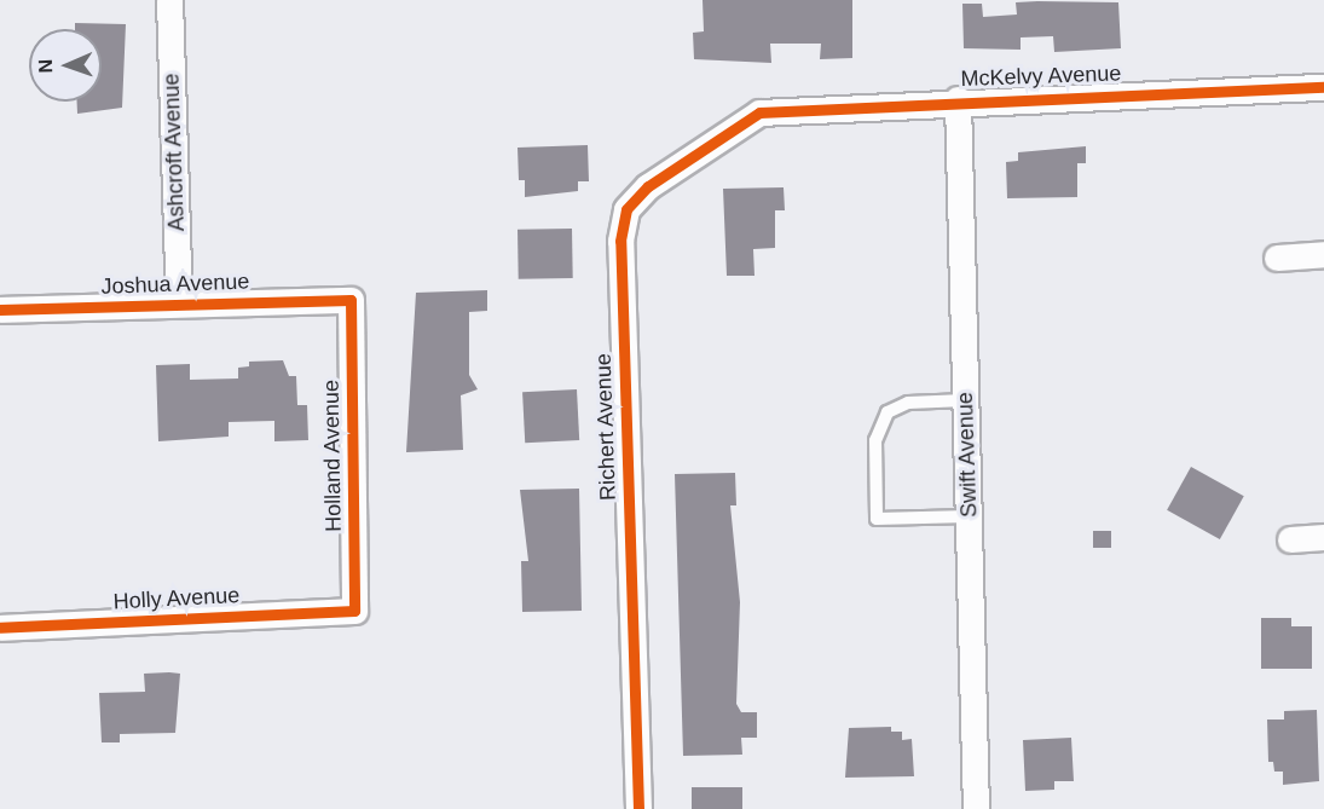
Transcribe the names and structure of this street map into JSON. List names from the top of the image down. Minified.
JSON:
{"streets":{"street":["McKelvy Avenue","Ashcroft Avenue","Joshua Avenue","Richert Avenue","Swift Avenue","Holland Avenue","Holly Avenue"]},"crossings":[["McKelvy Avenue","Richert Avenue"],["McKelvy Avenue","Swift Avenue"],["Ashcroft Avenue","Joshua Avenue"],["Joshua Avenue","Holland Avenue"],["Holland Avenue","Holly Avenue"]],"north":"left"}
